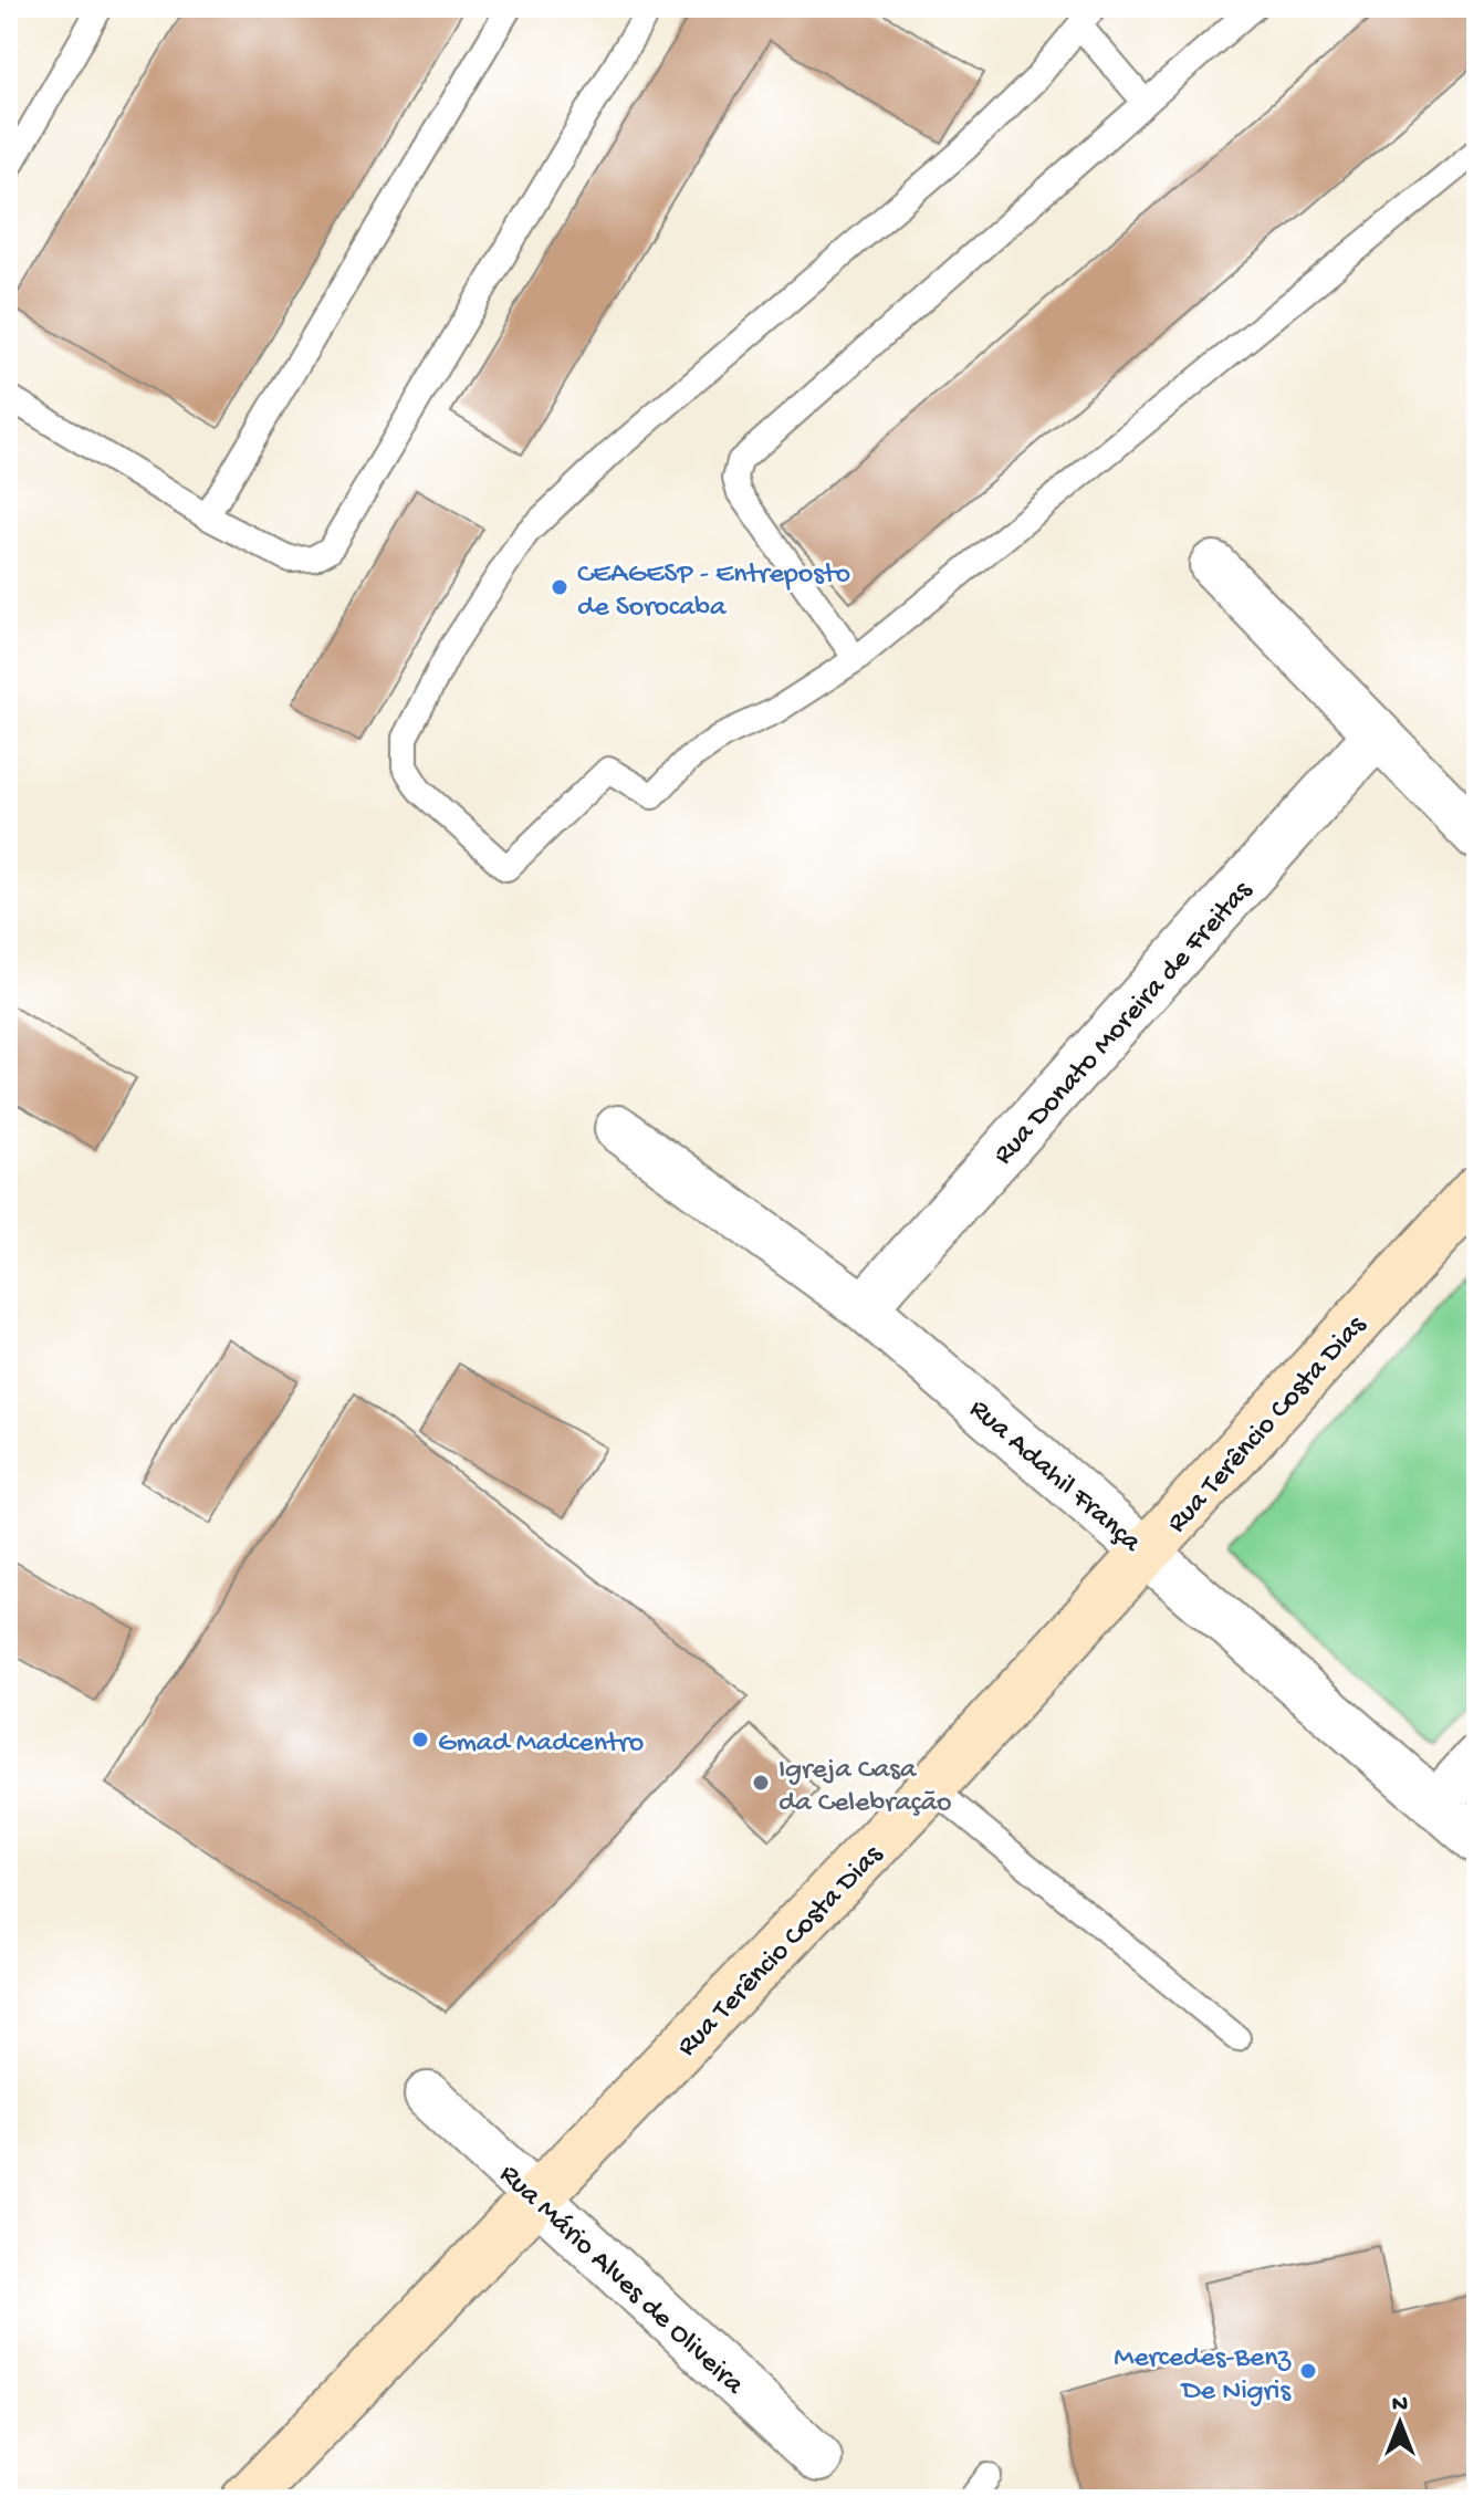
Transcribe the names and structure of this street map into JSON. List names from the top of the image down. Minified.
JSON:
{"streets":{"street":["Rua Donato Moreira de Freitas","Rua Terêncio Costa Dias","Rua Adahil França","Rua Mário Alves de Oliveira"]},"crossings":[["Rua Donato Moreira de Freitas","Rua Adahil França"],["Rua Terêncio Costa Dias","Rua Adahil França"],["Rua Terêncio Costa Dias","Rua Mário Alves de Oliveira"]],"places":["CEAGESP - Entreposto de Sorocaba","Gmad Madcentro","Igreja Casa da Celebração","Mercedes-Benz De Nigris"],"north":"top"}
